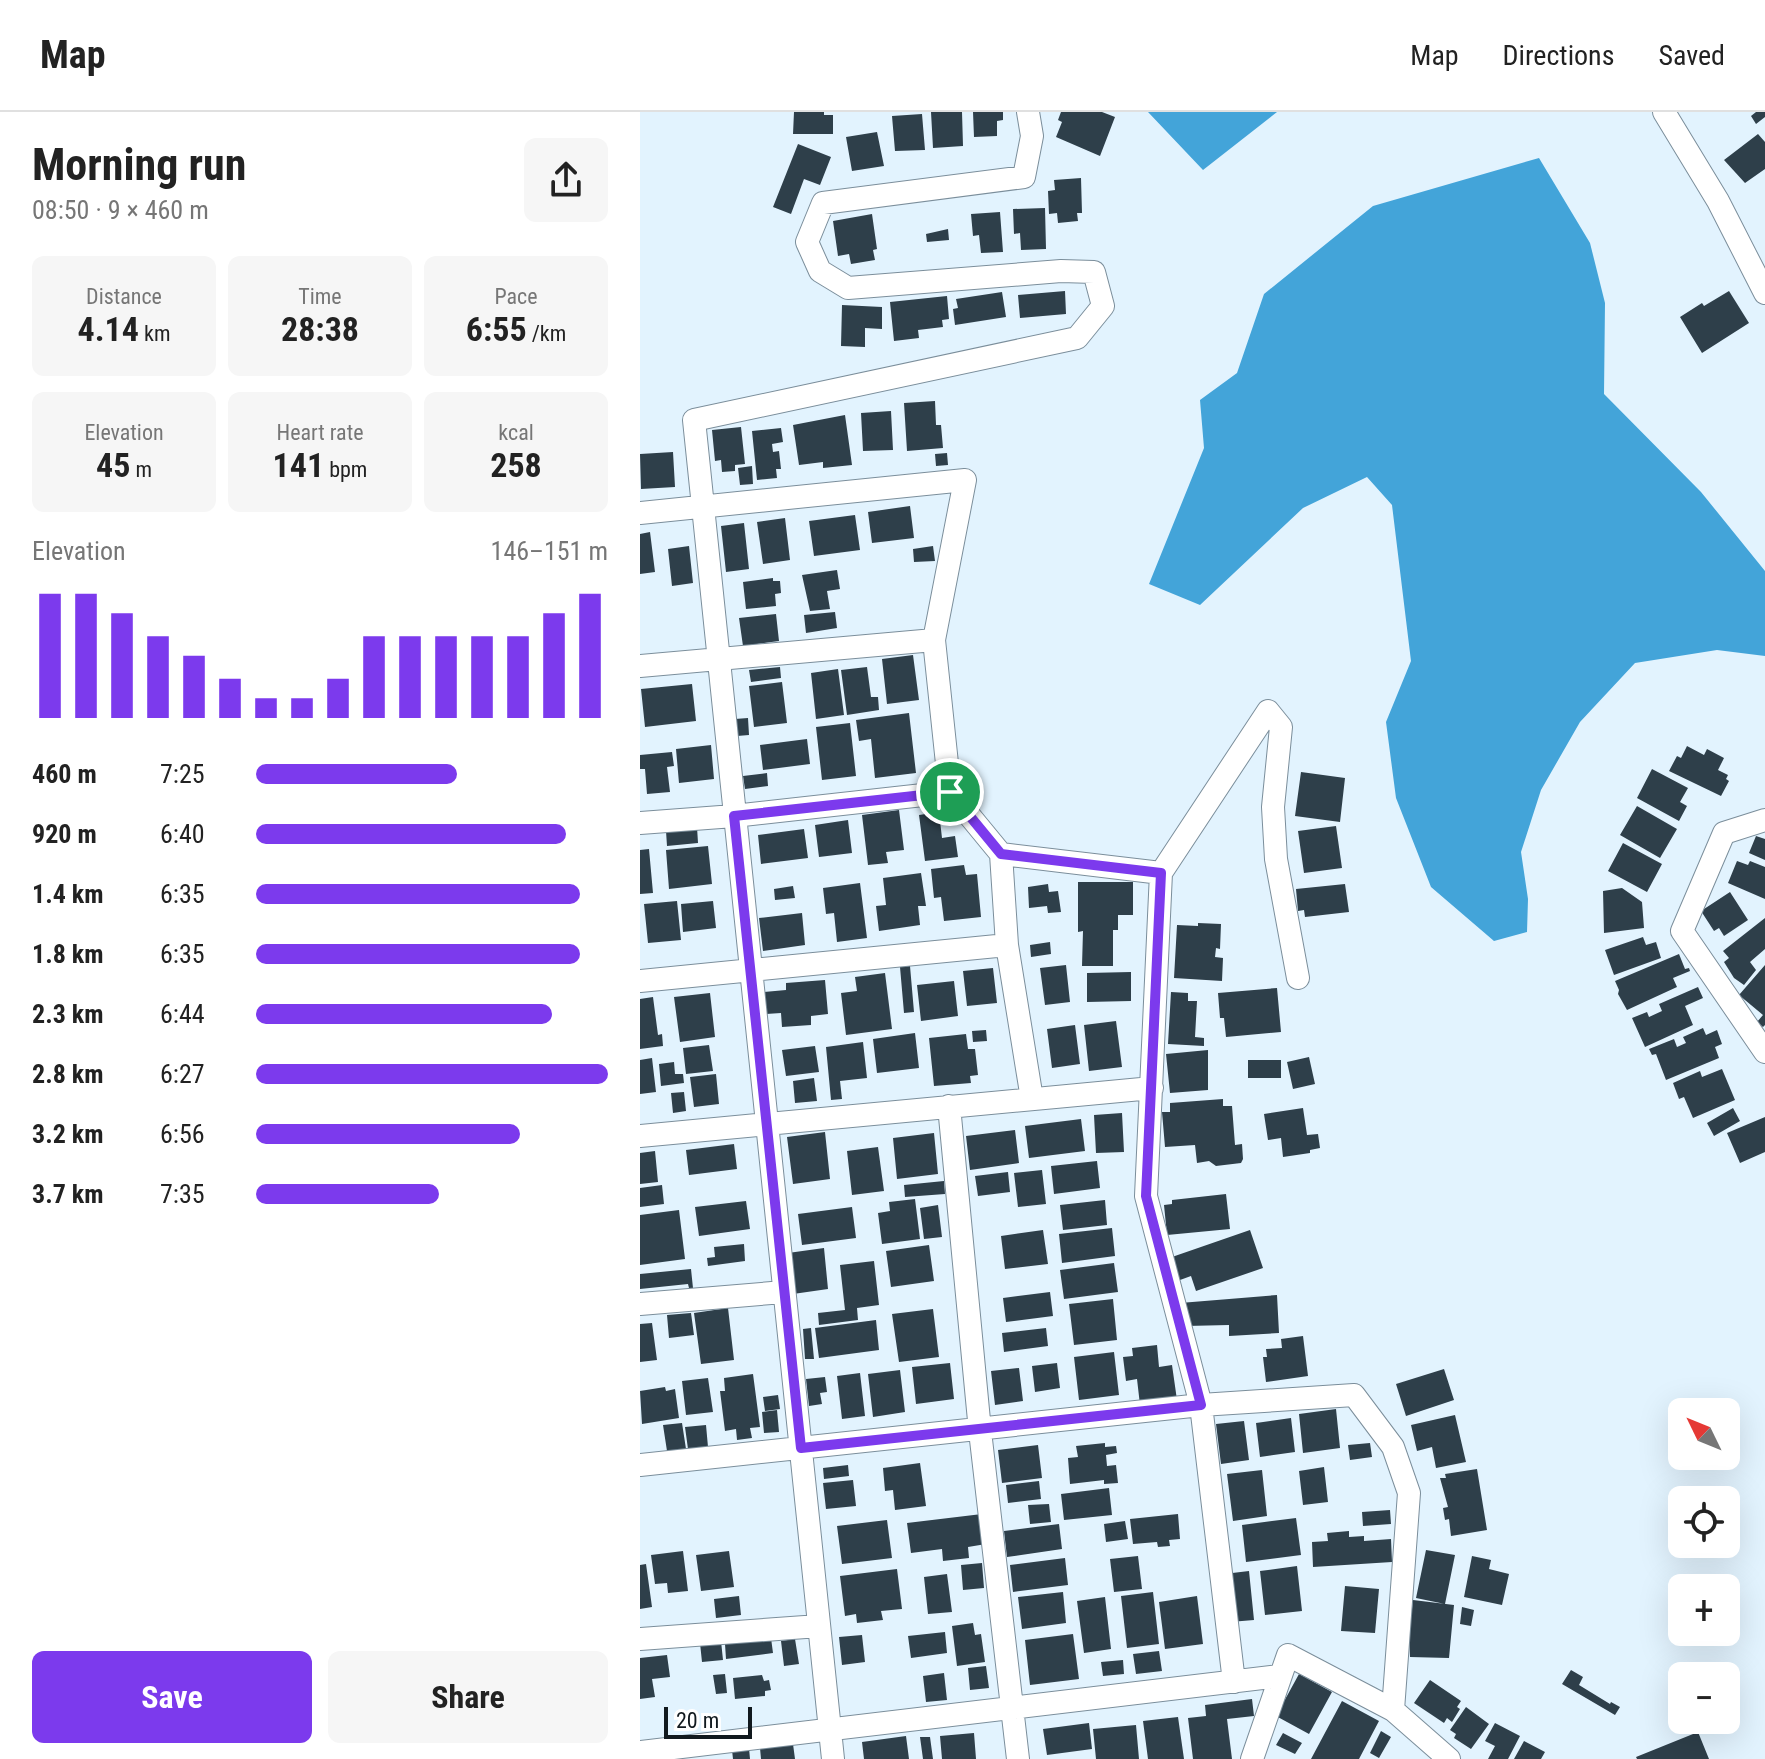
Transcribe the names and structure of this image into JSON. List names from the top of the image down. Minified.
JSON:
{"scale_bar":"20 m","north":"top left","page":{"header":"Map","nav":["Map","Directions","Saved"],"heading":["Morning run","08:50 · 9 × 460 m"],"stats":[["Distance","4.14 km"],["Time","28:38"],["Pace","6:55 /km"],["Elevation","45 m"],["Heart rate","141 bpm"],["kcal","258"]],"chart":["Elevation","146–151 m"],"list":[{"name":"460 m","note":"7:25"},{"name":"920 m","note":"6:40"},{"name":"1.4 km","note":"6:35"},{"name":"1.8 km","note":"6:35"},{"name":"2.3 km","note":"6:44"},{"name":"2.8 km","note":"6:27"},{"name":"3.2 km","note":"6:56"},{"name":"3.7 km","note":"7:35"}],"map_buttons":["+","−"],"buttons":["Save","Share"],"scale":"20 m"}}
